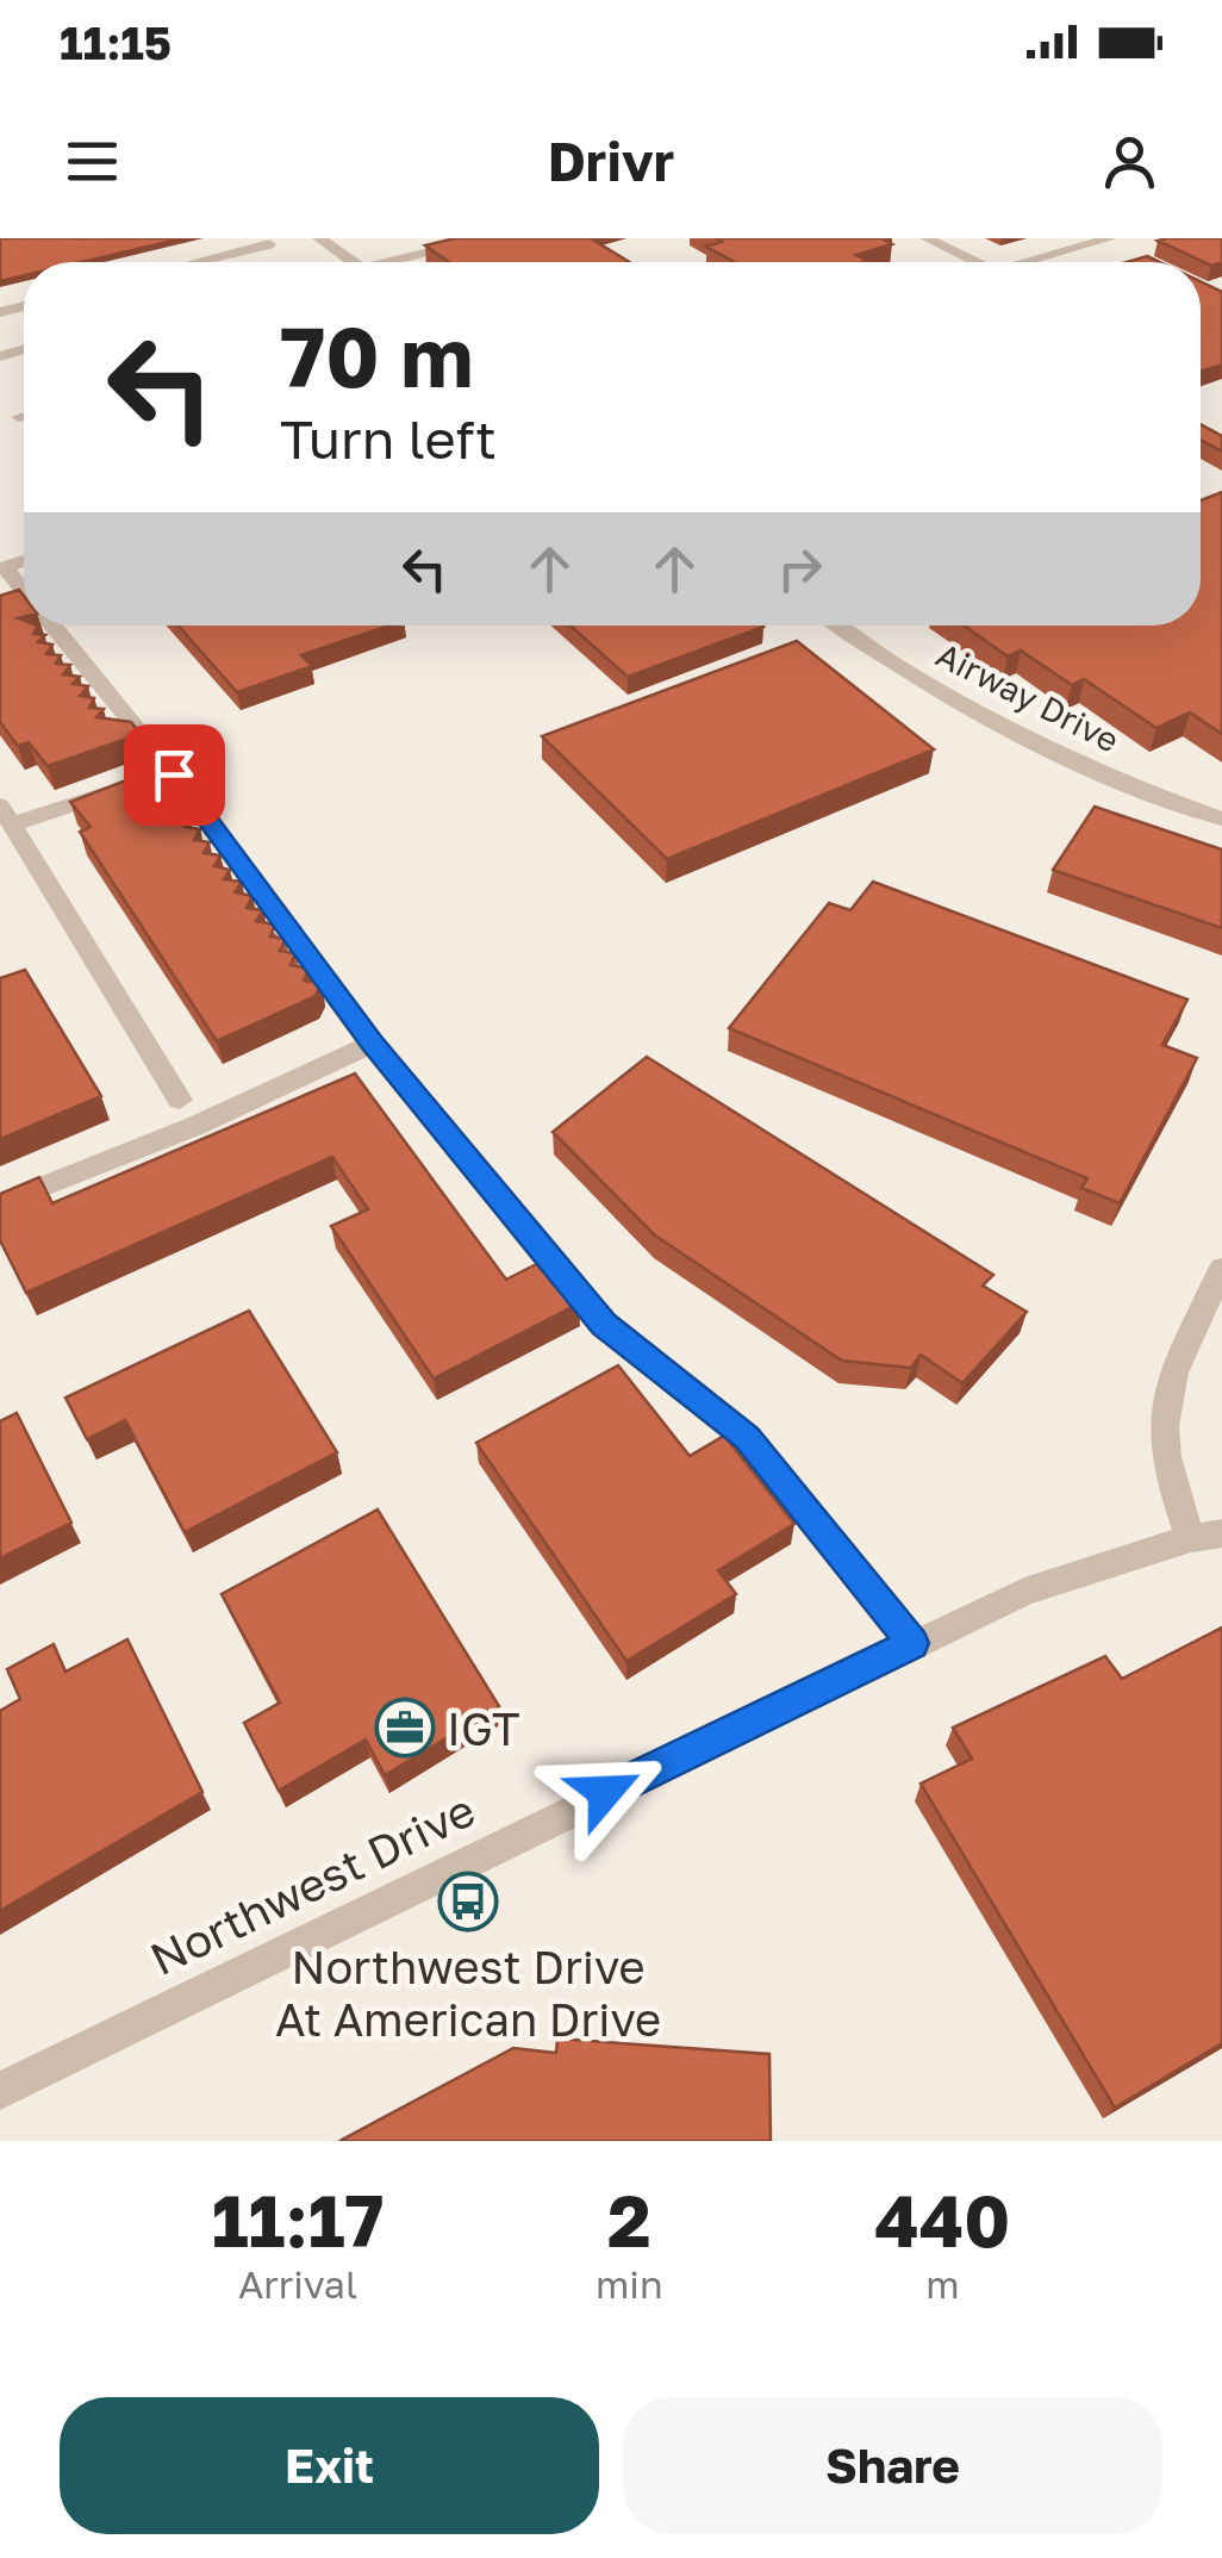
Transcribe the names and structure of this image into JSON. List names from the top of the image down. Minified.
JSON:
{"streets":{"street":["Airway Drive","Northwest Drive"]},"places":{"office":["IGT"],"bus stop":["Northwest Drive At American Drive"]},"page":{"status":"11:15","header":"Drivr","turn":["70 m","Turn left"],"eta":["11:17","Arrival","2","min","440","m"],"buttons":["Exit","Share"]}}
